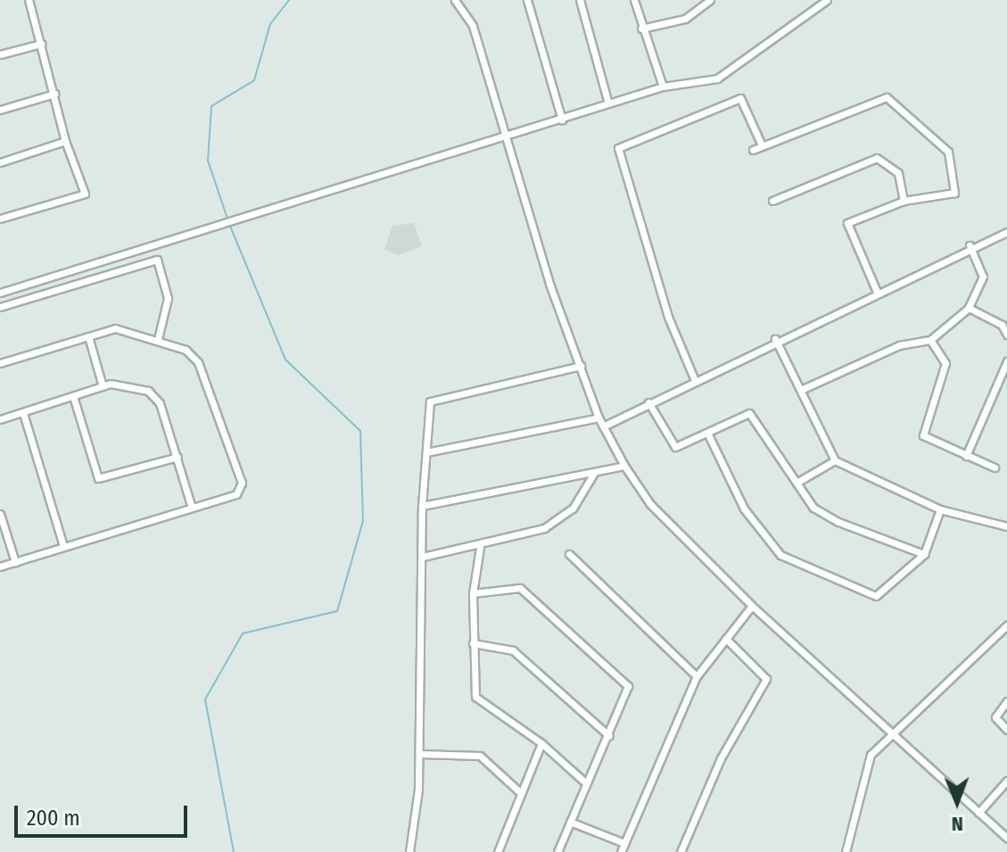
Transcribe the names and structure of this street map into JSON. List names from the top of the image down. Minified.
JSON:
{"scale_bar":"200 m","north":"bottom"}
